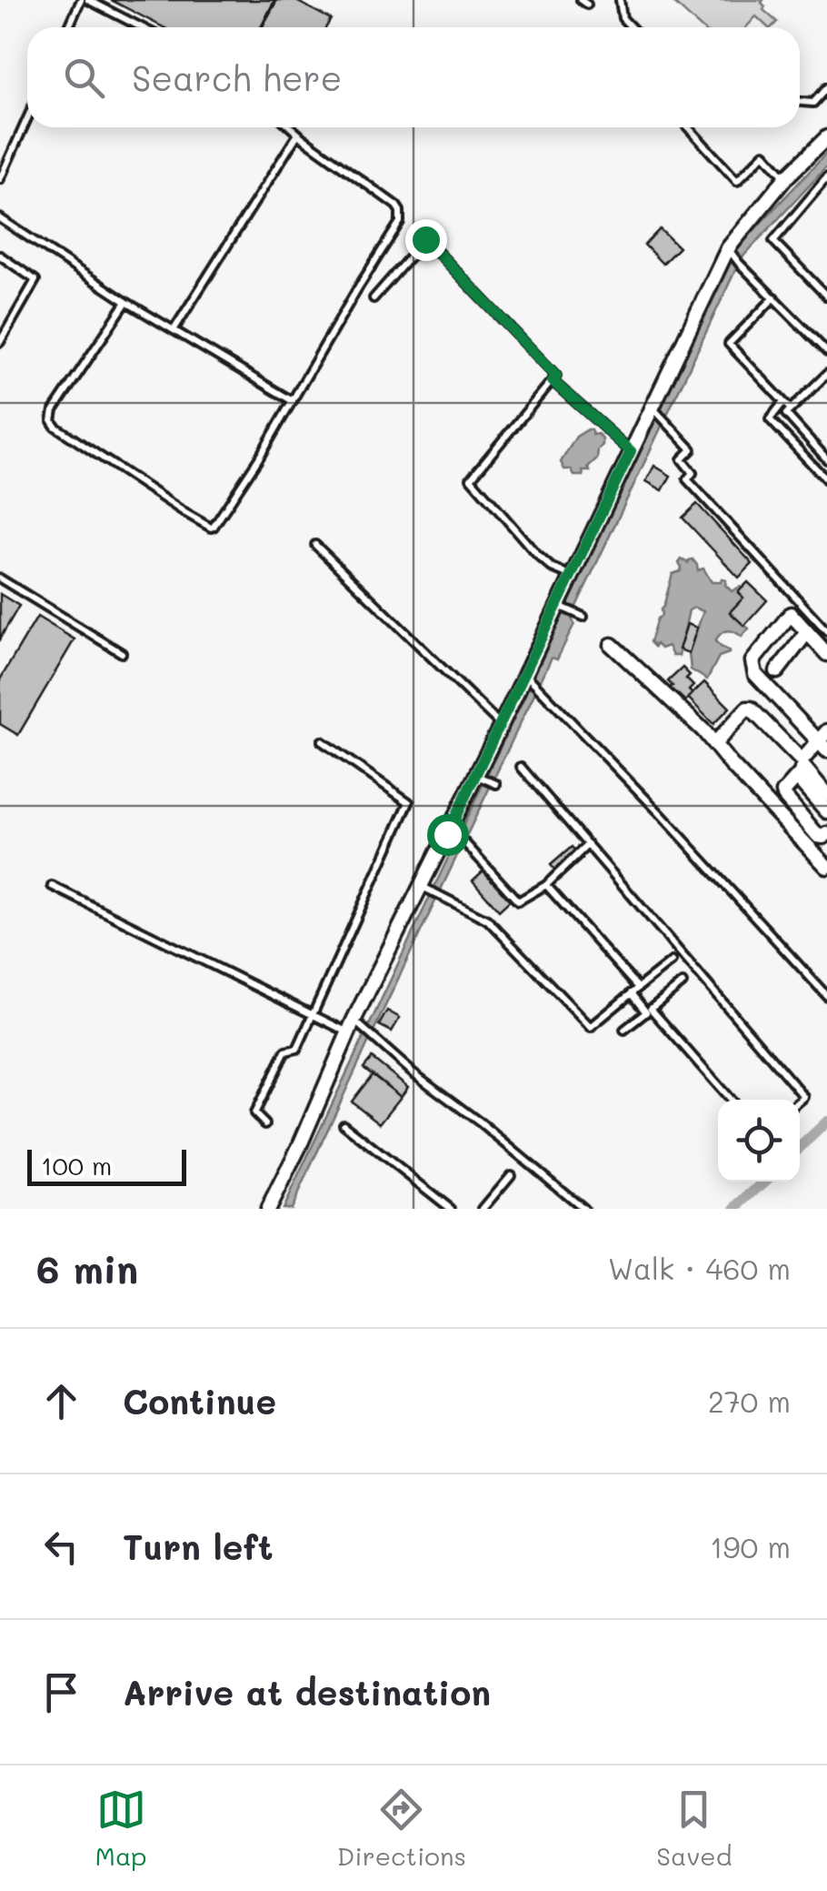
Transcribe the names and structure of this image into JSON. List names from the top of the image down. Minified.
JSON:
{"scale_bar":"100 m","page":{"search":"Search here","scale":"100 m","heading":["6 min","Walk · 460 m"],"list":[["Continue","270 m"],["Turn left","190 m"],"Arrive at destination"],"nav":["Map","Directions","Saved"]}}
